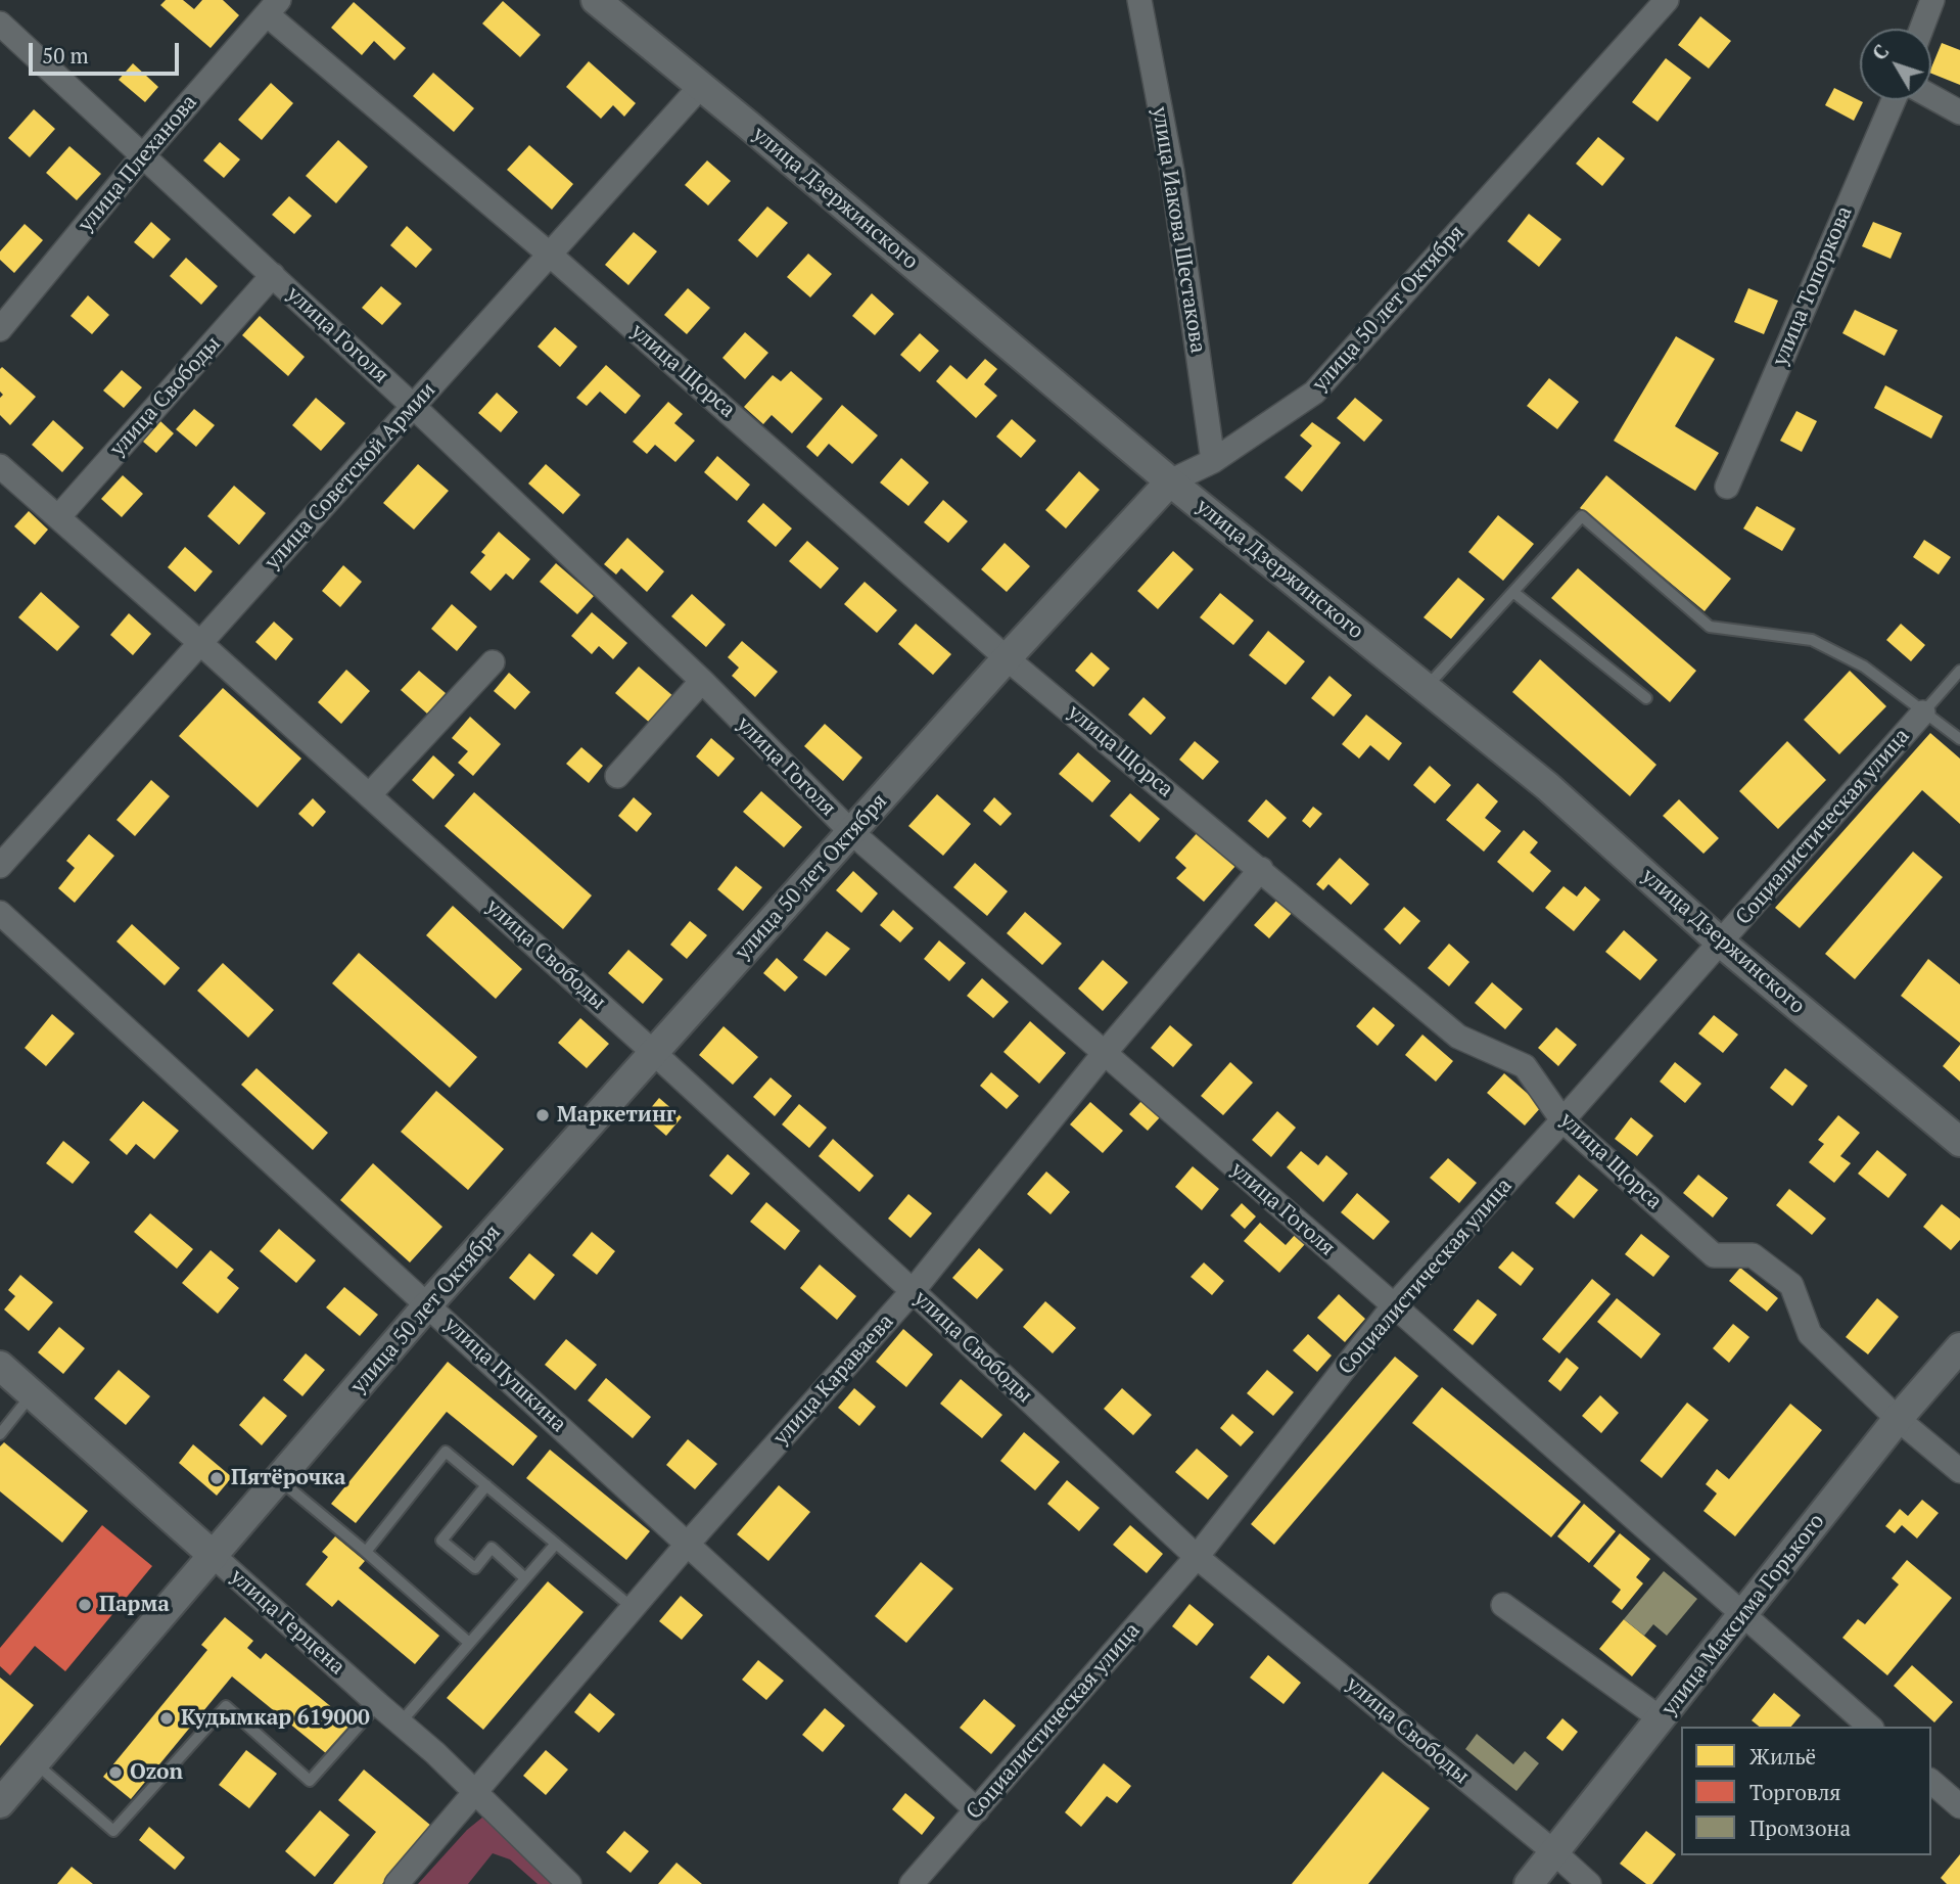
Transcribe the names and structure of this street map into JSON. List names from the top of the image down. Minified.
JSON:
{"streets":{"street":["улица Плеханова","улица Дзержинского","улица Иакова Шестакова","улица Топоркова","улица 50 лет Октября","улица Гоголя","улица Щорса","улица Свободы","улица Советской Армии","Социалистическая улица","улица Пушкина","улица Караваева","улица Максима Горького","улица Герцена"]},"crossings":[["улица Плеханова","улица Гоголя"],["улица Плеханова","улица Щорса"],["улица Дзержинского","улица 50 лет Октября"],["улица Дзержинского","улица Советской Армии"],["улица Дзержинского","Социалистическая улица"],["улица Иакова Шестакова","улица 50 лет Октября"],["улица 50 лет Октября","улица Гоголя"],["улица 50 лет Октября","улица Щорса"],["улица 50 лет Октября","улица Свободы"],["улица 50 лет Октября","улица Пушкина"],["улица 50 лет Октября","улица Герцена"],["улица Гоголя","улица Свободы"],["улица Гоголя","улица Советской Армии"],["улица Гоголя","Социалистическая улица"],["улица Гоголя","улица Караваева"],["улица Гоголя","улица Максима Горького"],["улица Щорса","улица Советской Армии"],["улица Щорса","Социалистическая улица"],["улица Щорса","улица Караваева"],["улица Щорса","улица Максима Горького"],["улица Свободы","улица Советской Армии"],["улица Свободы","Социалистическая улица"],["улица Свободы","улица Караваева"],["улица Свободы","улица Максима Горького"],["Социалистическая улица","улица Пушкина"],["улица Пушкина","улица Караваева"],["улица Караваева","улица Герцена"]],"places":["Маркетинг","Пятёрочка","Парма","Кудымкар 619000","Ozon"],"legend":["Жильё","Торговля","Промзона"],"scale_bar":"50 m","north":"top left"}
